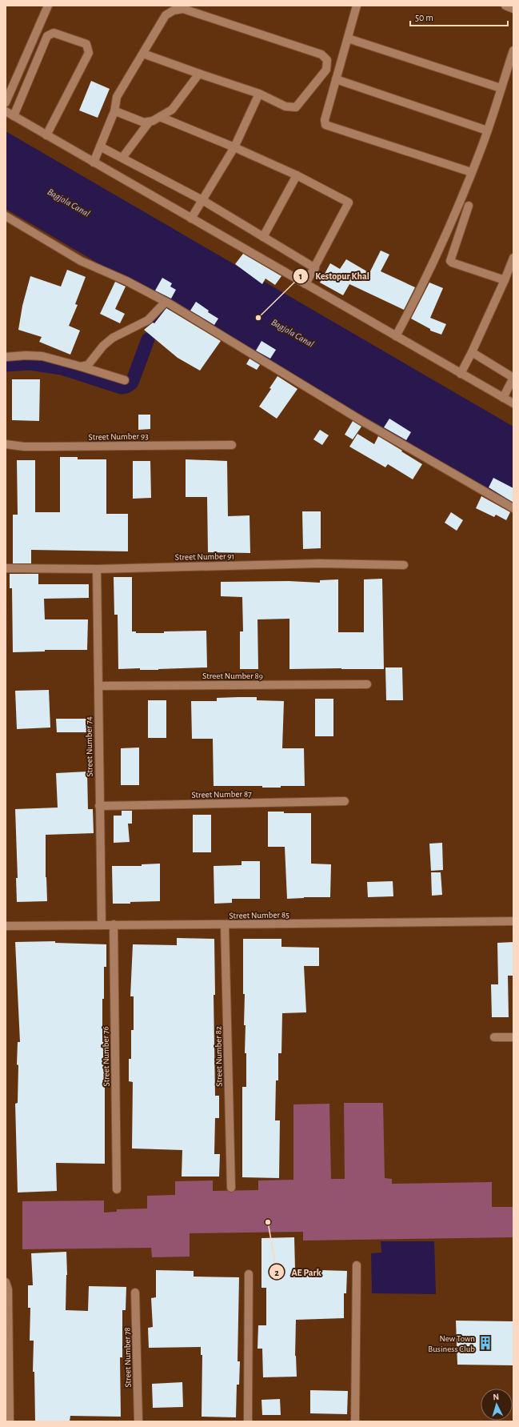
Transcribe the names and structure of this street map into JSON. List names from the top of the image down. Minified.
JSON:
{"streets":{"street":["Street Number 93","Street Number 91","Street Number 89","Street Number 74","Street Number 87","Street Number 85","Street Number 76","Street Number 82","Street Number 78"]},"crossings":[["Street Number 91","Street Number 74"],["Street Number 89","Street Number 74"],["Street Number 74","Street Number 87"],["Street Number 74","Street Number 85"],["Street Number 85","Street Number 76"],["Street Number 85","Street Number 82"]],"water":["Bagjola Canal"],"places":{"other":["Kestopur Khal","AE Park"],"building":["New Town Business Club"]},"scale_bar":"50 m","north":"top"}
